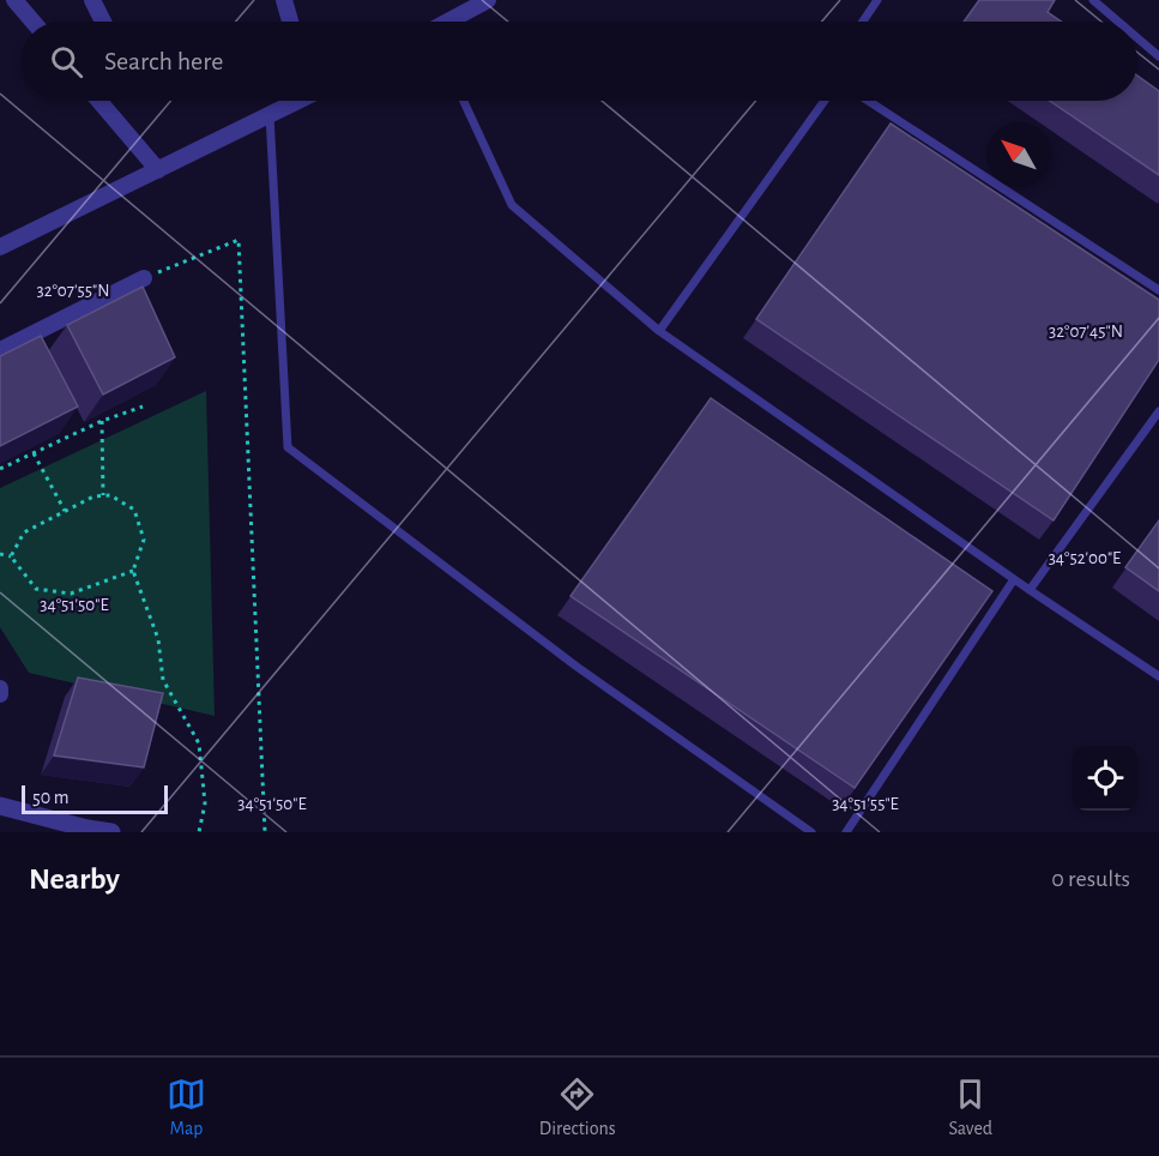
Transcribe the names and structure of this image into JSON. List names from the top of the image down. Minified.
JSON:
{"scale_bar":"50 m","north":"top left","page":{"search":"Search here","scale":"50 m","heading":["Nearby","0 results"],"nav":["Map","Directions","Saved"]},"coordinates":["32°07'55\"N","32°07'45\"N","34°52'00\"E","34°51'50\"E","34°51'55\"E"]}
